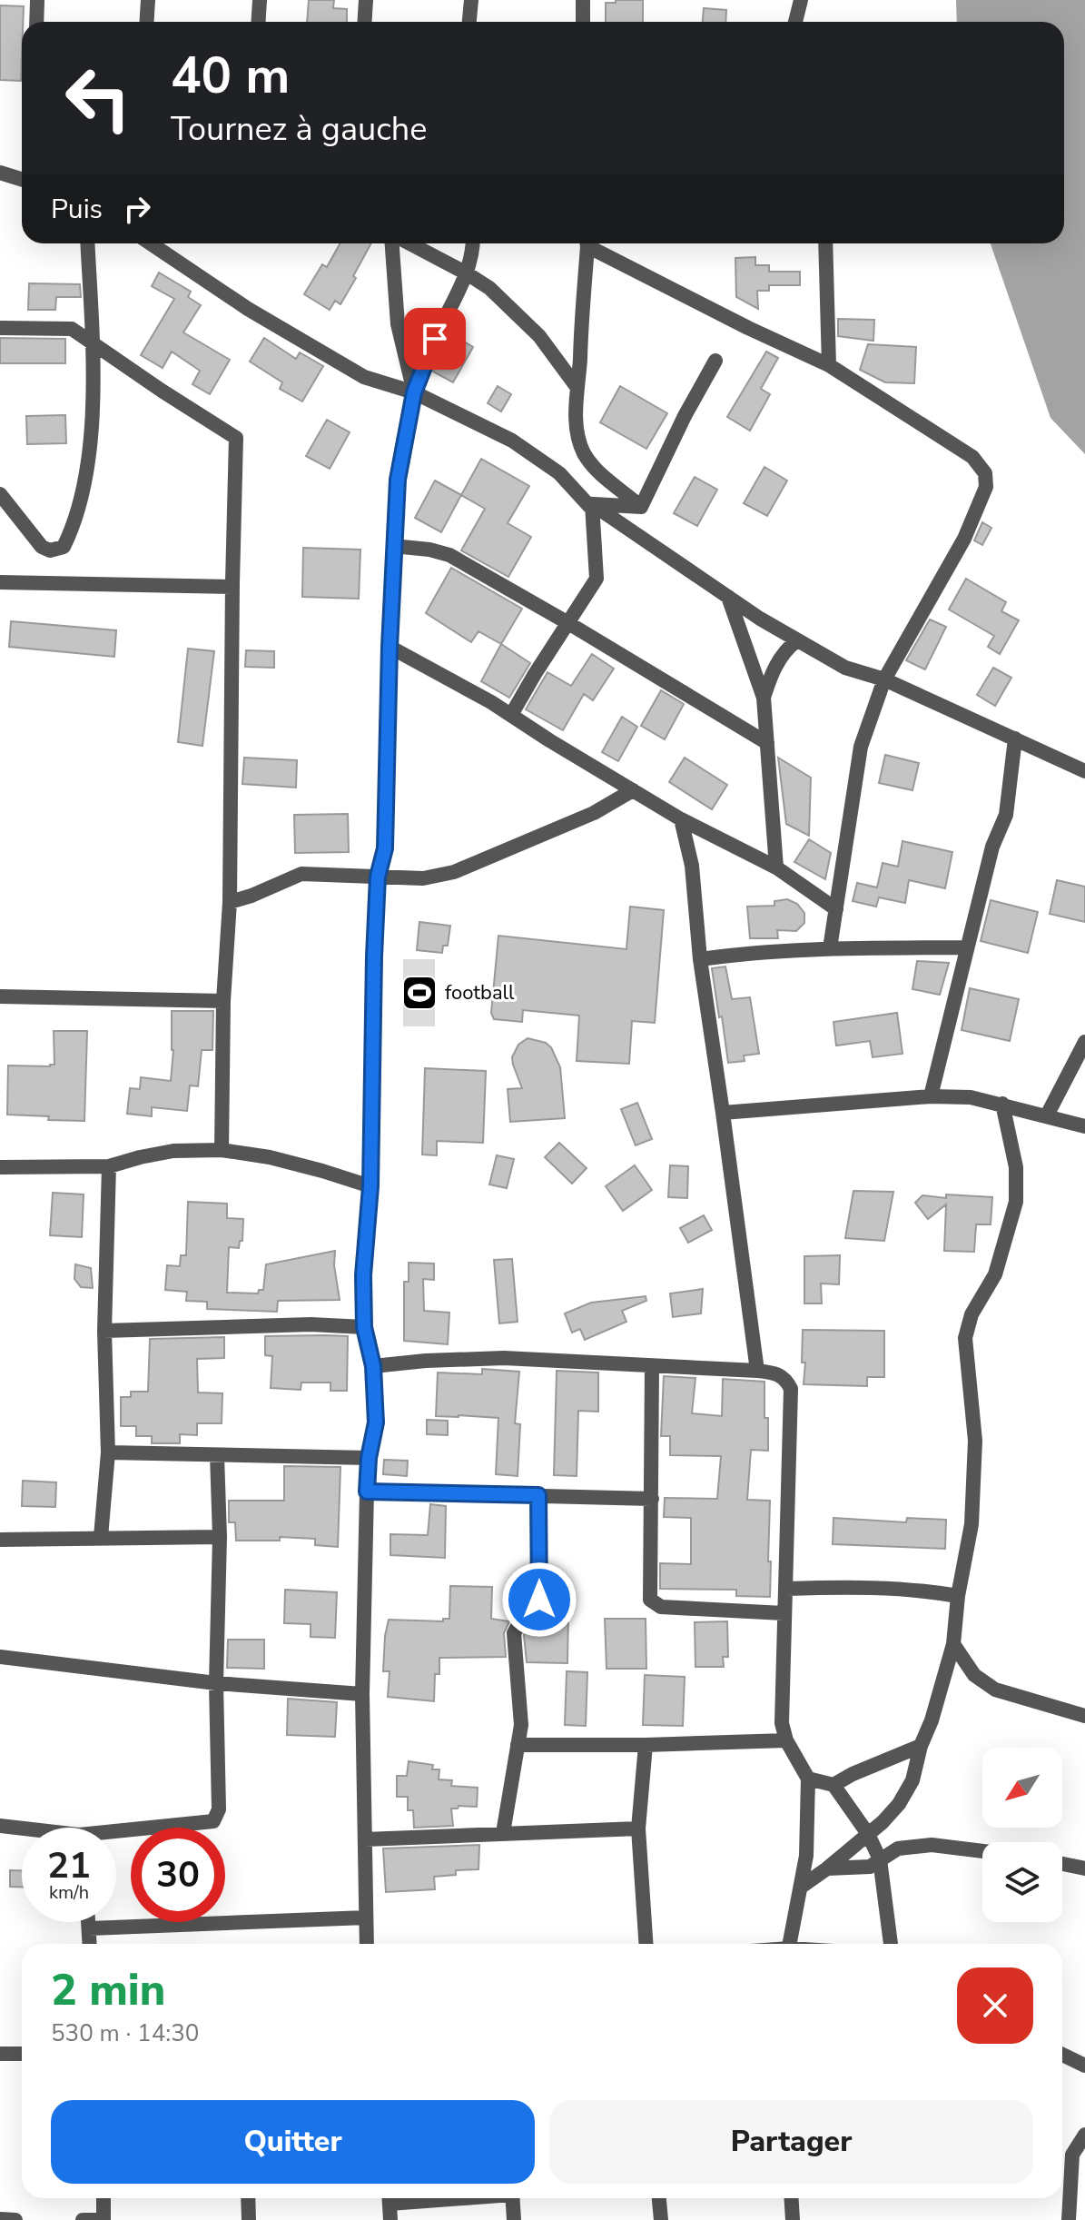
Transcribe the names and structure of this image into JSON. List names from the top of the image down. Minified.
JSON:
{"places":{"sports":["football"]},"north":"bottom left","page":{"turn":["40 m","Tournez à gauche"],"then":"Puis","speed":"21 km/h","limit":"30","heading":["2 min","530 m · 14:30"],"buttons":["Quitter","Partager"]}}
